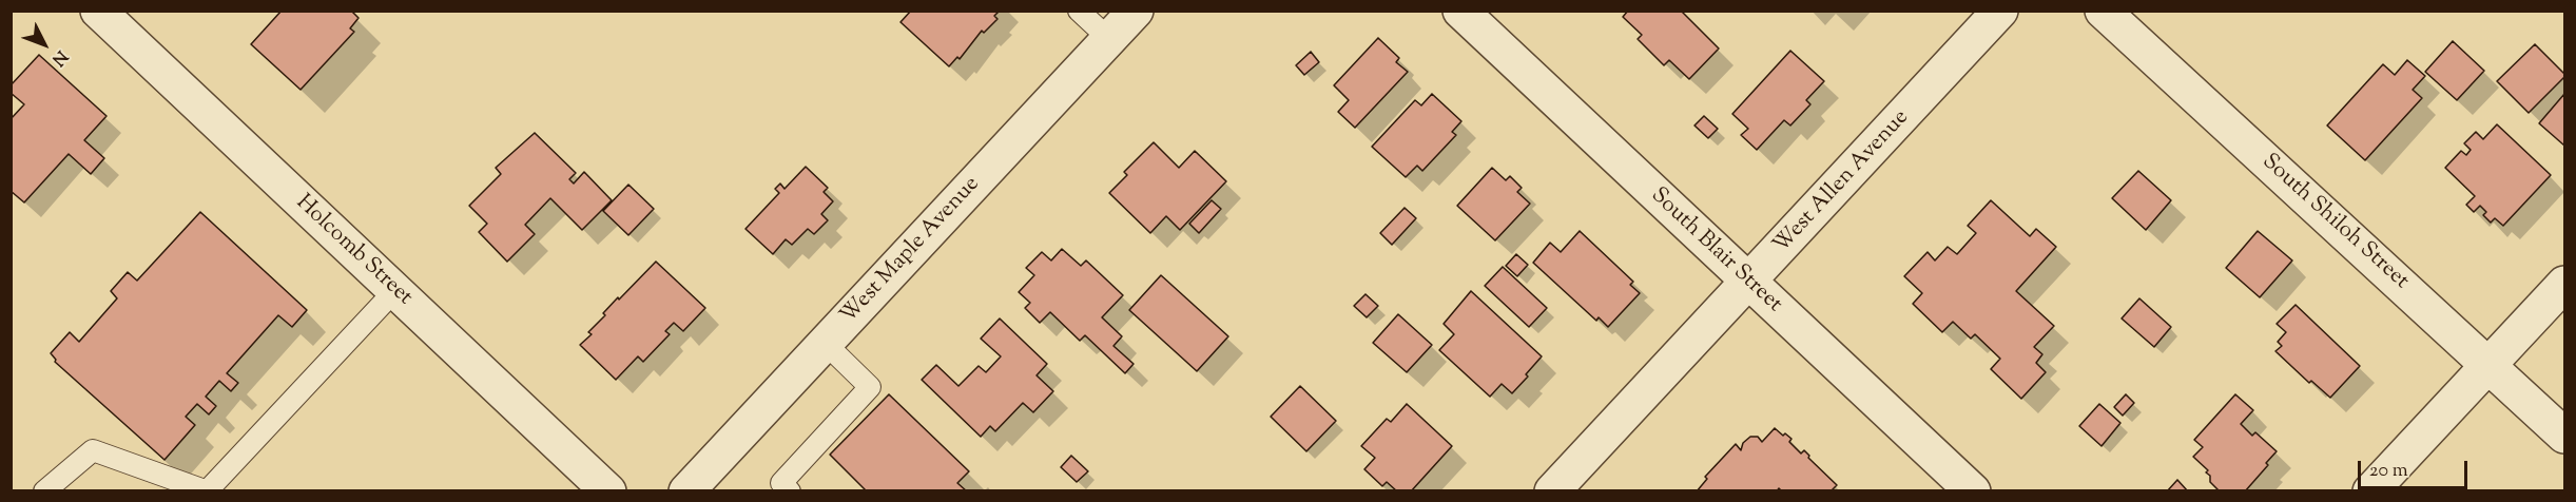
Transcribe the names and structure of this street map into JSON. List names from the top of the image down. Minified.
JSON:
{"streets":{"street":["West Allen Avenue","South Shiloh Street","Holcomb Street","West Maple Avenue","South Blair Street"]},"crossings":[["West Allen Avenue","South Blair Street"]],"scale_bar":"20 m","north":"bottom right"}
